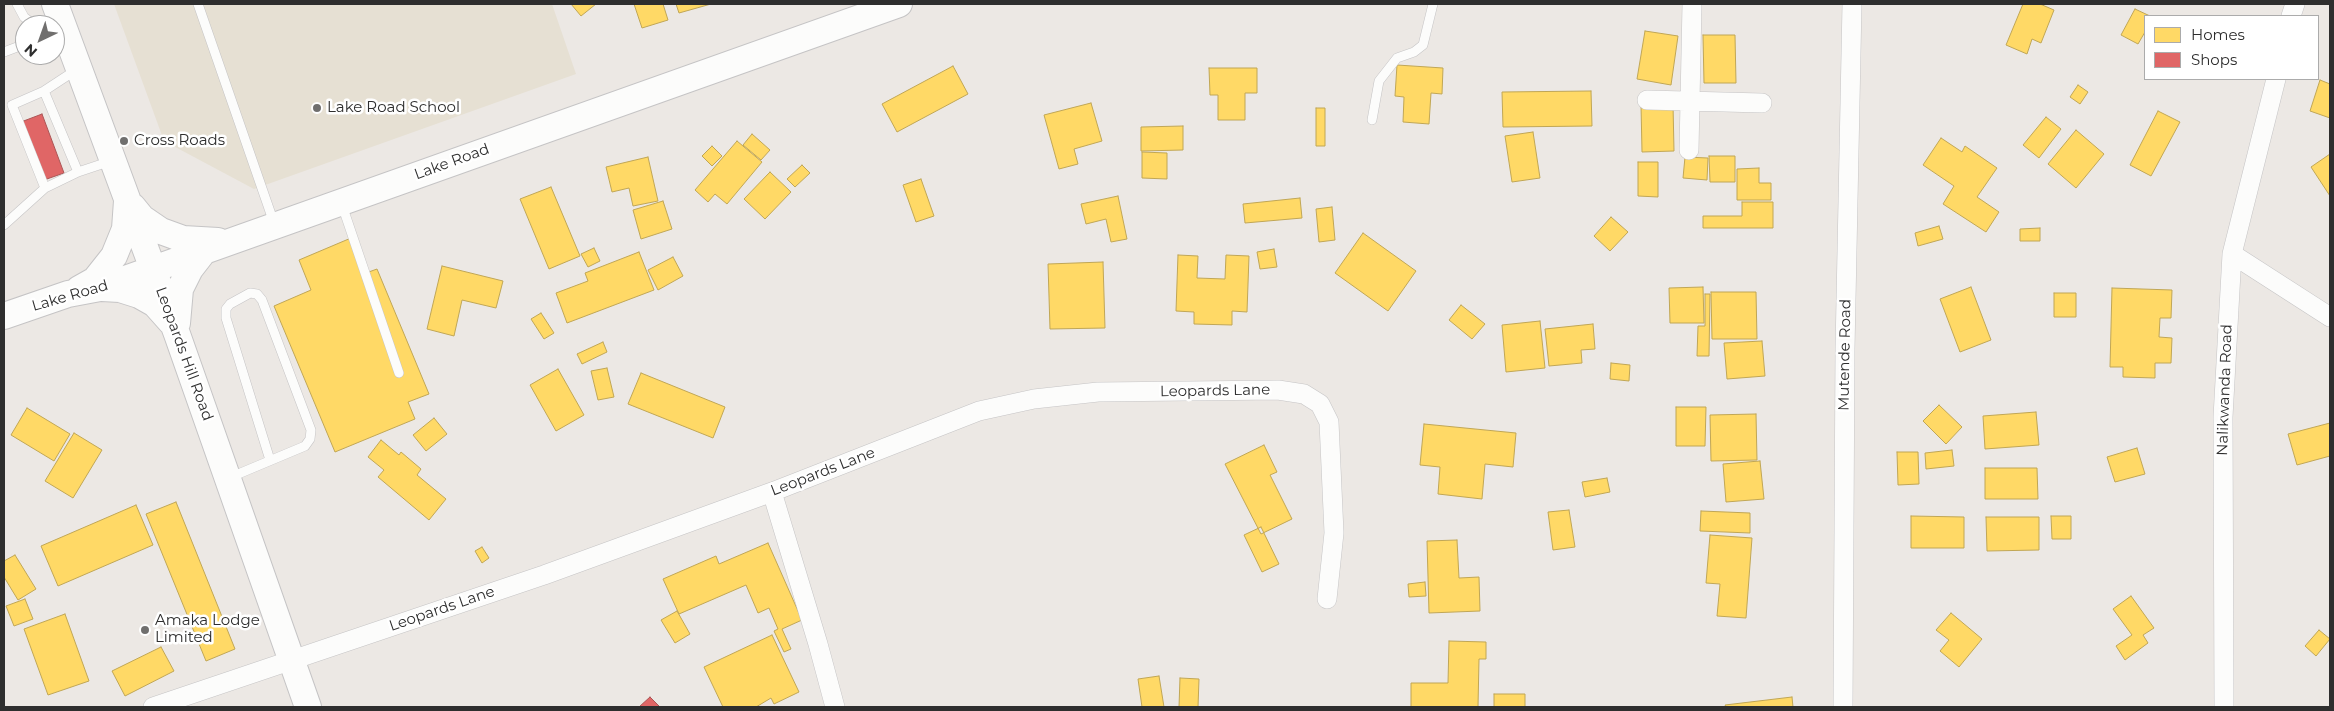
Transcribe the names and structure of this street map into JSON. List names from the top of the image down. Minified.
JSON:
{"streets":{"main road":["Lake Road","Leopards Hill Road"],"street":["Mutende Road","Nalikwanda Road","Leopards Lane"]},"crossings":[["Lake Road","Leopards Hill Road"],["Leopards Hill Road","Leopards Lane"]],"places":["Lake Road School","Cross Roads","Amaka Lodge Limited"],"legend":["Homes","Shops"],"north":"bottom left"}
